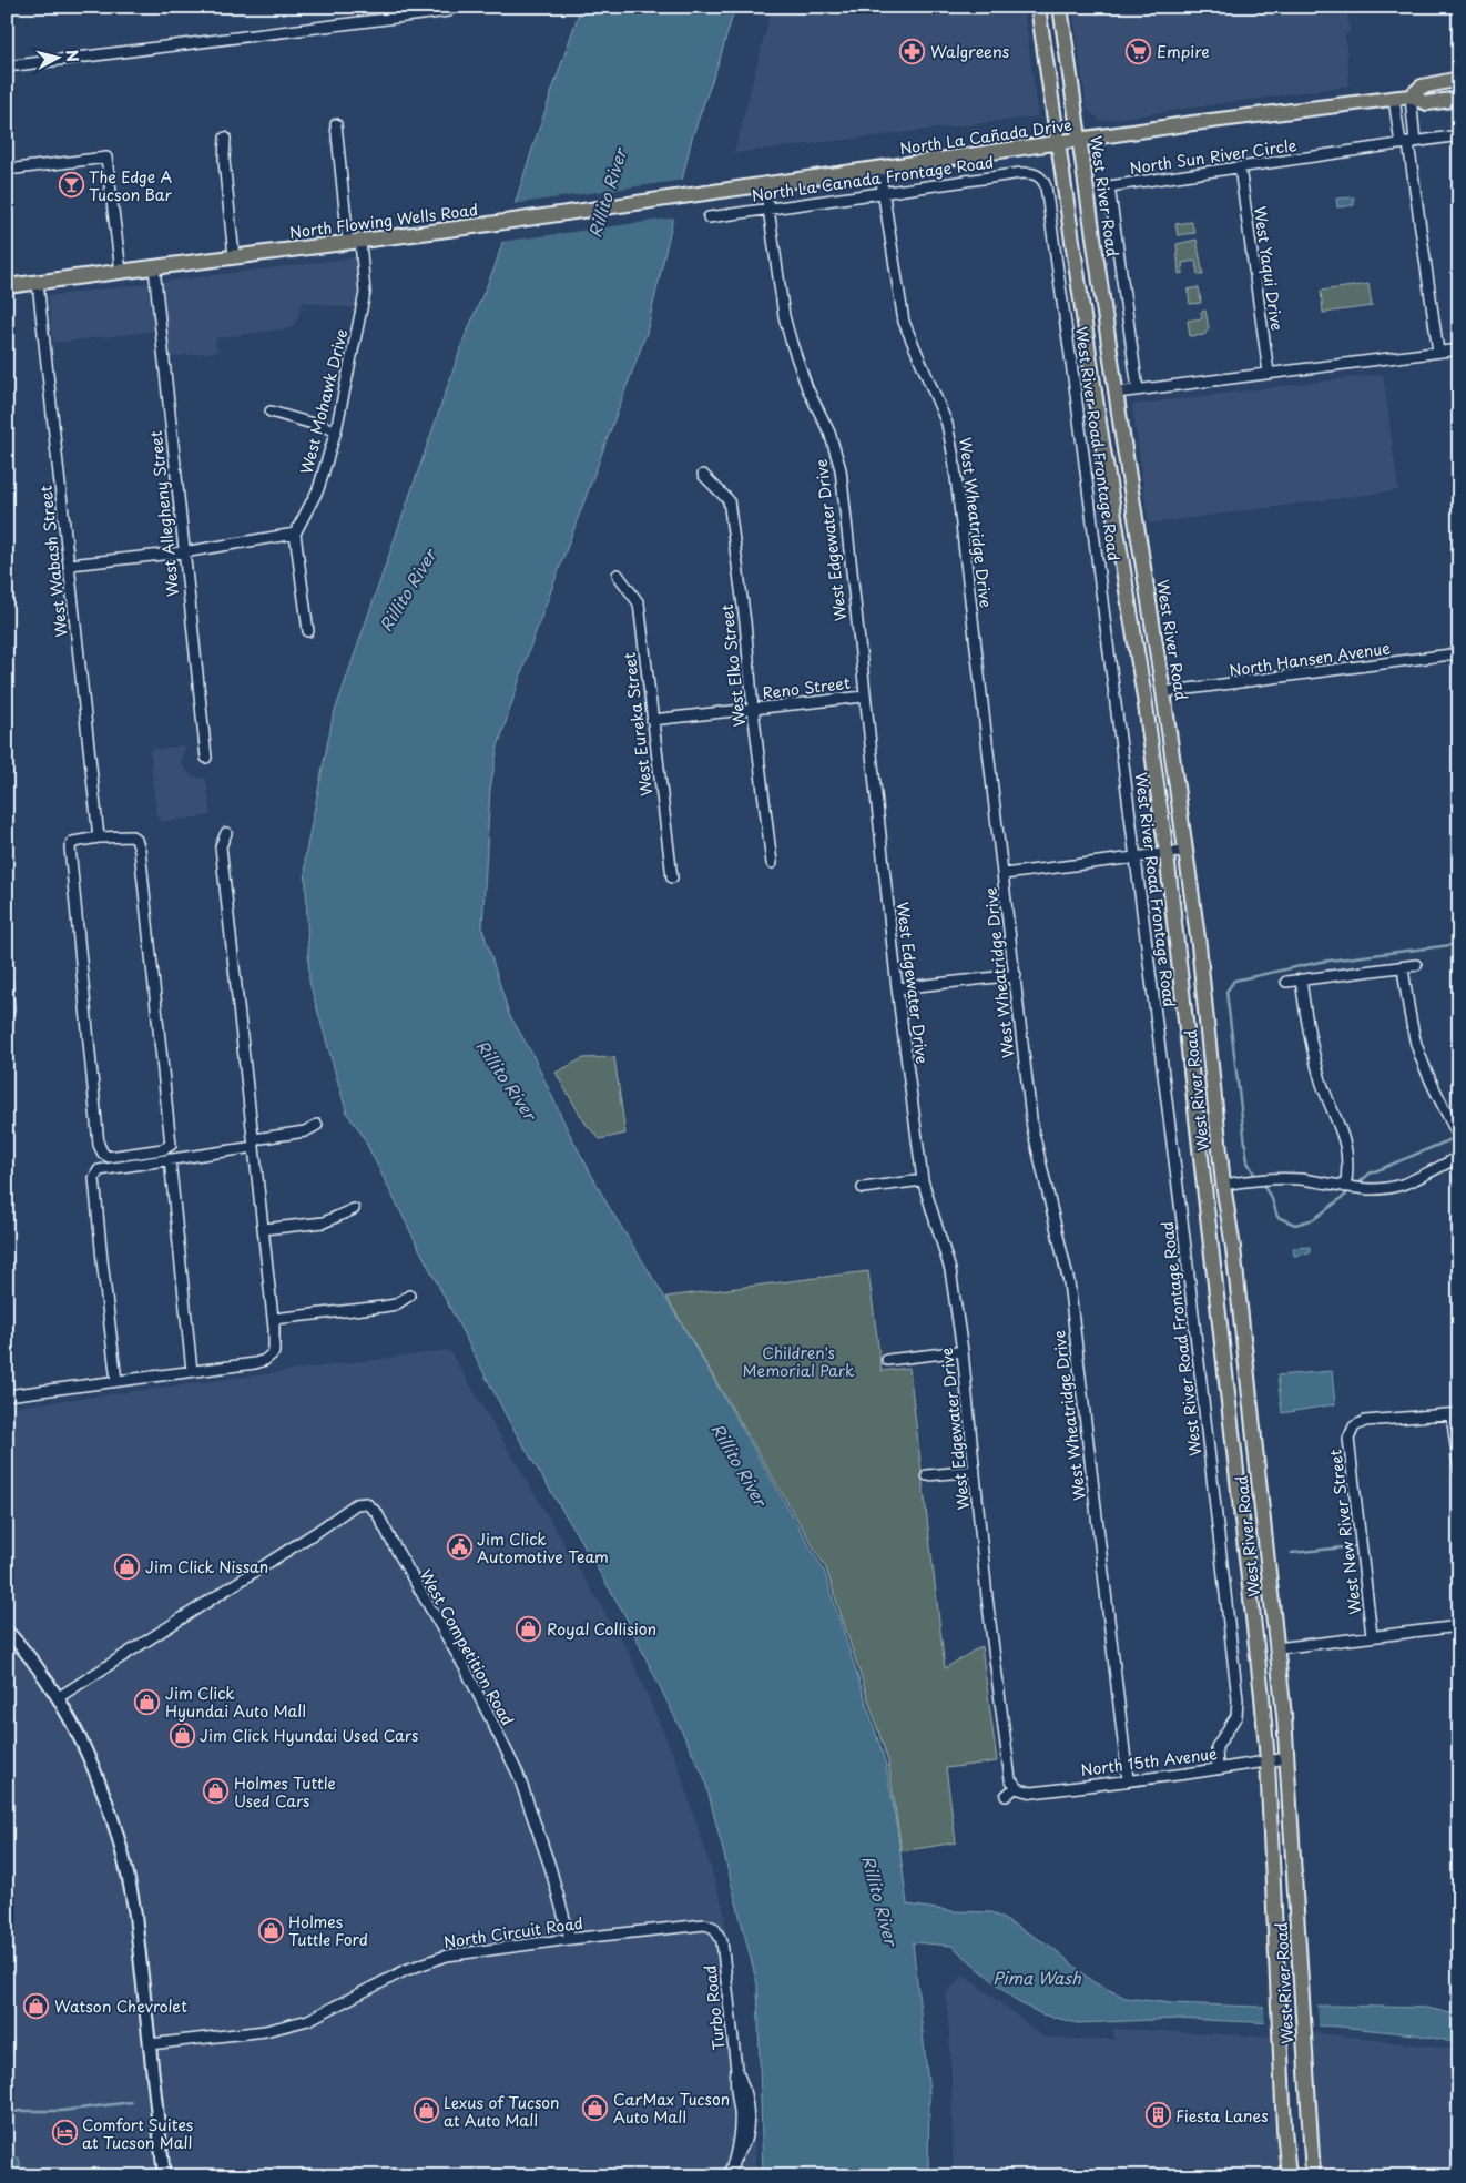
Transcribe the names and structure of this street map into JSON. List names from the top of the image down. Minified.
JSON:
{"streets":{"main road":["North La Cañada Drive","West River Road","North Flowing Wells Road"],"street":["North Sun River Circle","North La Canada Frontage Road","West Yaqui Drive","West Mohawk Drive","West River Road Frontage Road","West Allegheny Street","West Wheatridge Drive","West Edgewater Drive","West Wabash Street","North Hansen Avenue","West Elko Street","Reno Street","West Eureka Street","West New River Street","West Competition Road","North 15th Avenue","North Circuit Road","Turbo Road"]},"crossings":[["North La Cañada Drive","West River Road"],["North La Cañada Drive","North Flowing Wells Road"],["North La Cañada Drive","West Wheatridge Drive"],["North La Cañada Drive","West Edgewater Drive"],["North Sun River Circle","West Yaqui Drive"],["North La Canada Frontage Road","West River Road Frontage Road"],["North La Canada Frontage Road","West Wheatridge Drive"],["North La Canada Frontage Road","West Edgewater Drive"],["West River Road","North Hansen Avenue"],["West River Road","West New River Street"],["West River Road","North 15th Avenue"],["North Flowing Wells Road","West Mohawk Drive"],["North Flowing Wells Road","West Allegheny Street"],["North Flowing Wells Road","West Edgewater Drive"],["North Flowing Wells Road","West Wabash Street"],["West River Road Frontage Road","North 15th Avenue"],["West Wheatridge Drive","North 15th Avenue"],["West Edgewater Drive","Reno Street"],["West Edgewater Drive","North 15th Avenue"],["West Elko Street","Reno Street"],["Reno Street","West Eureka Street"],["West Competition Road","North Circuit Road"],["North Circuit Road","Turbo Road"]],"water":["Rillito River","Pima Wash"],"parks":["Children's Memorial Park"],"places":{"pharmacy":["Walgreens"],"supermarket":["Empire"],"bar":["The Edge A Tucson Bar"],"public building":["Jim Click Automotive Team"],"shop":["Jim Click Nissan","Royal Collision","Jim Click Hyundai Auto Mall","Jim Click Hyundai Used Cars","Holmes Tuttle Used Cars","Holmes Tuttle Ford","Watson Chevrolet","CarMax Tucson Auto Mall","Lexus of Tucson at Auto Mall"],"building":["Fiesta Lanes"],"hotel":["Comfort Suites at Tucson Mall"]},"north":"right"}
